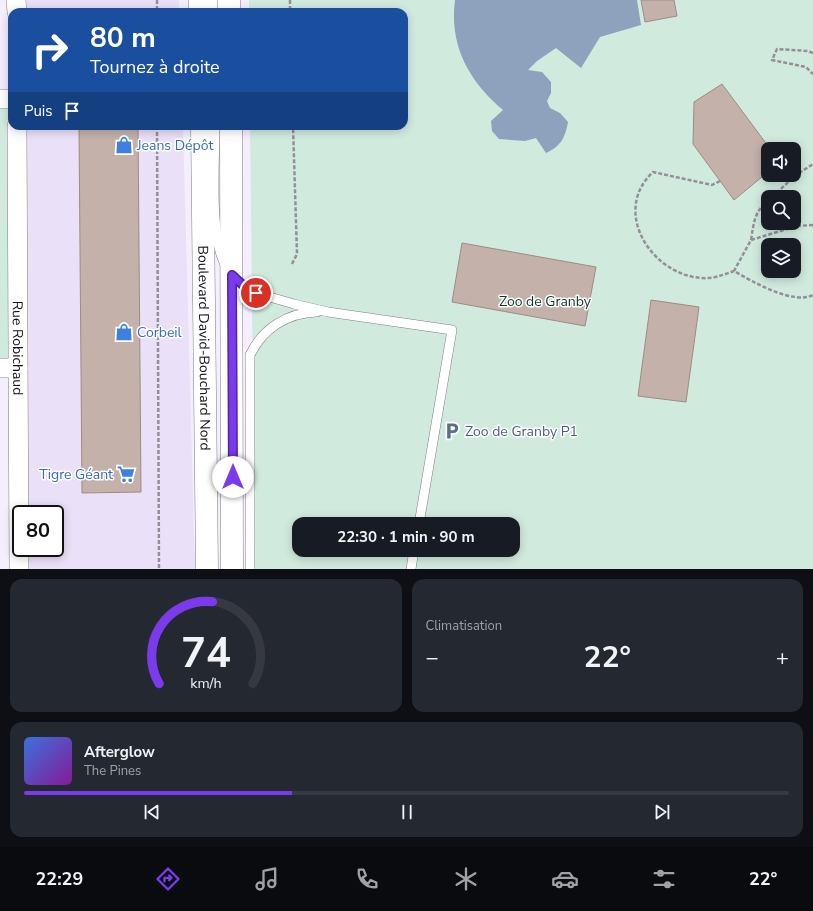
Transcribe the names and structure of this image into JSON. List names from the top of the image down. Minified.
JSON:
{"streets":{"highway":["Boulevard David-Bouchard Nord"],"street":["Rue Robichaud"]},"parks":["Zoo de Granby"],"places":{"shop":["Jeans Dépôt","Corbeil"],"parking":["Zoo de Granby P1"],"supermarket":["Tigre Géant"]},"page":{"turn":["80 m","Tournez à droite"],"then":"Puis","limit":"80","trip":"22:30 · 1 min · 90 m","tile":"Climatisation","heat":["−","22°","+"],"song":["Afterglow","The Pines"],"tabs":["22:29","22°"],"gauge":["74","km/h"]}}
